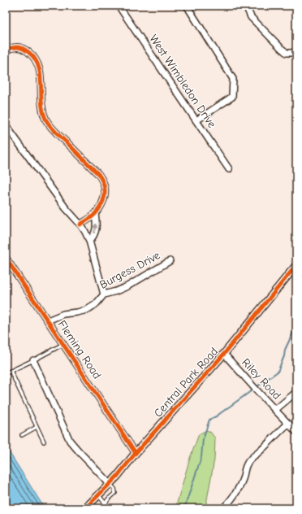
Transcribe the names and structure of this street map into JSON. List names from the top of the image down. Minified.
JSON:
{"streets":{"street":["West Wimbledon Drive","Burgess Drive","Fleming Road","Riley Road","Central Park Road"]},"crossings":[["Burgess Drive","Fleming Road"],["Fleming Road","Central Park Road"],["Riley Road","Central Park Road"]]}
